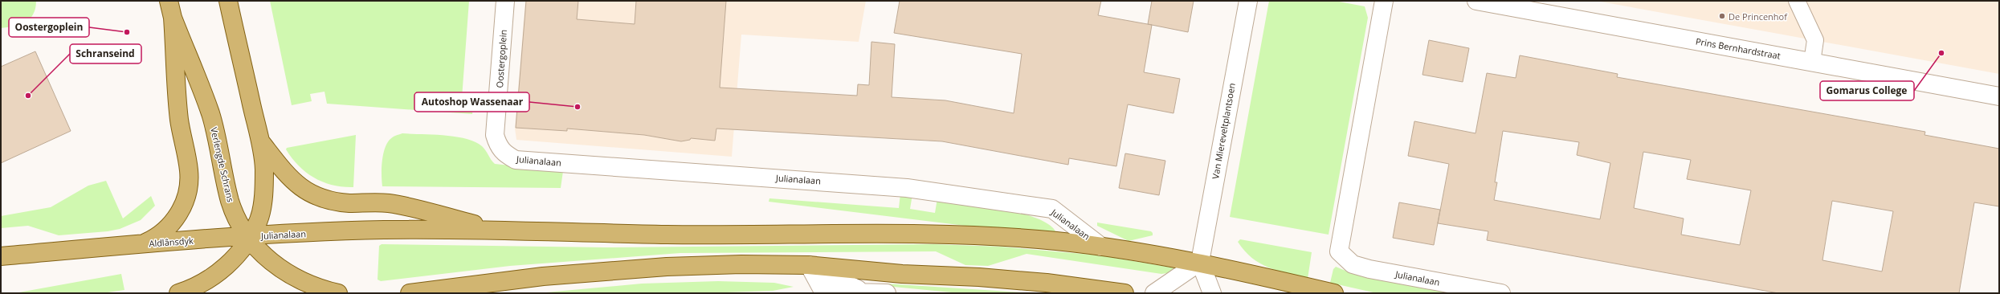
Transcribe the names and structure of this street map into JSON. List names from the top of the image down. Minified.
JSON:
{"streets":{"main road":["Julianalaan","Verlengde Schrans","Aldlânsdyk"],"street":["Prins Bernhardstraat","Oostergoplein","Van Miereveltplantsoen"]},"crossings":[["Oostergoplein","Julianalaan"],["Van Miereveltplantsoen","Julianalaan"],["Julianalaan","Verlengde Schrans"],["Julianalaan","Aldlânsdyk"],["Verlengde Schrans","Aldlânsdyk"]],"places":["De Princenhof","Oostergoplein","Gomarus College","Schranseind","Autoshop Wassenaar"]}
